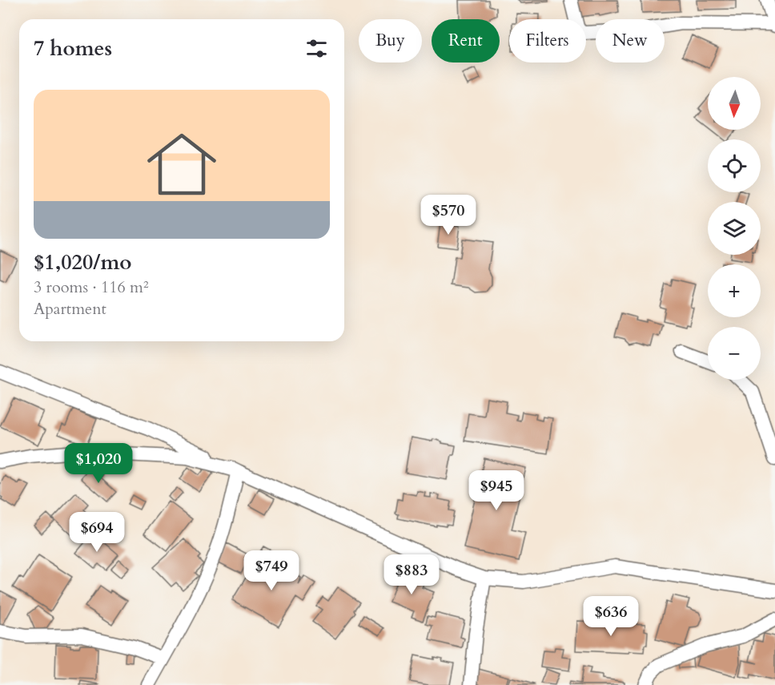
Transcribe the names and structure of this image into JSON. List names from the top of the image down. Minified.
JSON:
{"north":"bottom","page":{"chip":["Buy","Rent","Filters","New"],"heading":"7 homes","map_buttons":["+","−"],"list":[{"name":"$1,020/mo","note":"3 rooms · 116 m² · Apartment"}],"price":["$570","$1,020","$945","$694","$749","$883","$636"]}}
